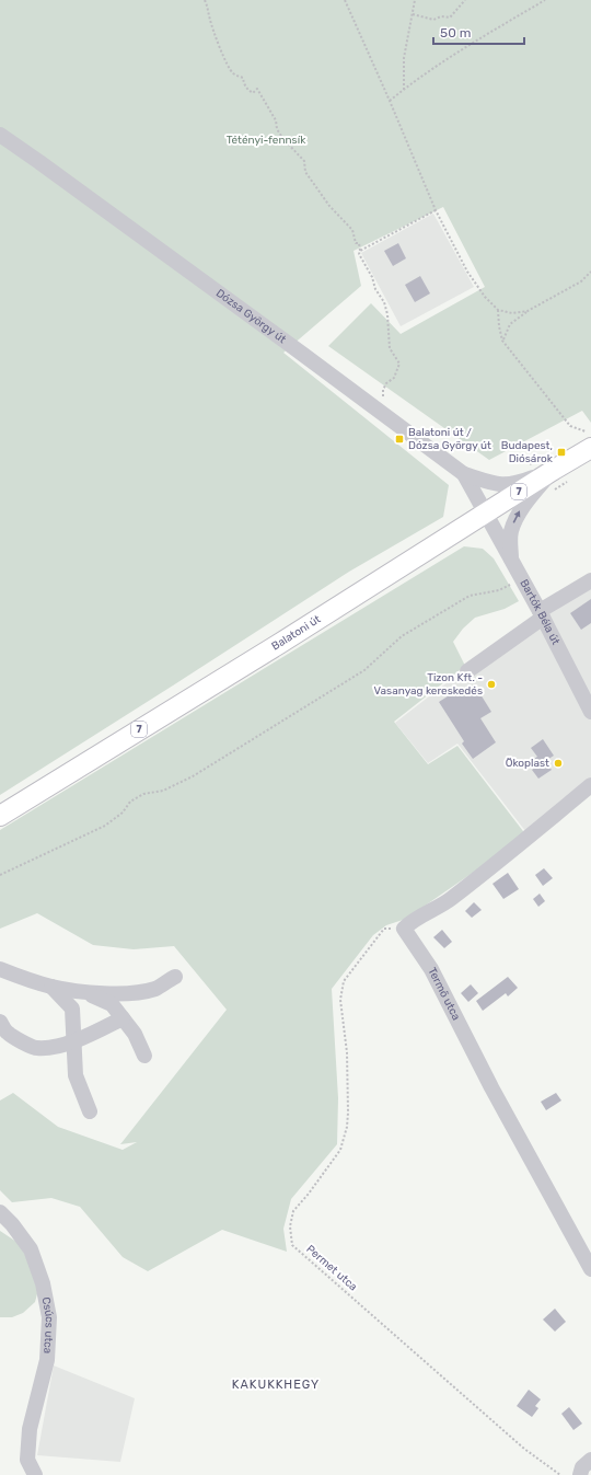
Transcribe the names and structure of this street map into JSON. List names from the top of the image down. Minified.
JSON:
{"streets":{"main road":["7","Balatoni út"],"street":["Dózsa György út","Bartók Béla út","Termő utca","Csúcs utca"],"path":["Permet utca"]},"crossings":[["Dózsa György út","Bartók Béla út"],["Dózsa György út","Balatoni út"],["Bartók Béla út","Balatoni út"],["Termő utca","Permet utca"]],"districts":["KAKUKKHEGY"],"parks":["Tétényi-fennsík"],"places":{"transit":["Balatoni út / Dózsa György út","Budapest, Diósárok"],"other":["Tizon Kft. - Vasanyag kereskedés","Ökoplast"]},"scale_bar":"50 m"}
